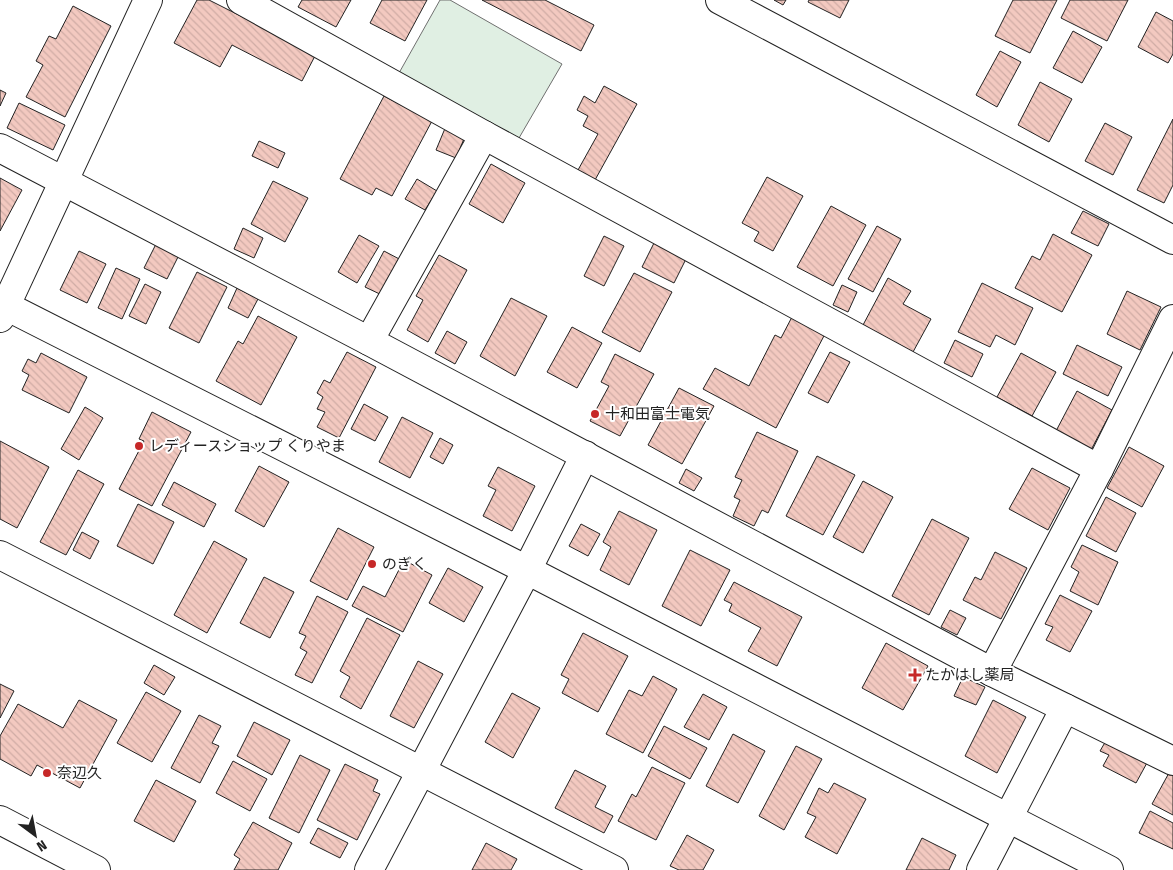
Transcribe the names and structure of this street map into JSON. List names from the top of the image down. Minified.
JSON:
{"places":{"other":["十和田富士電気","レディースショップ くりやま","のぎく","奈辺久"],"health":["たかはし薬局"]},"north":"bottom right"}
